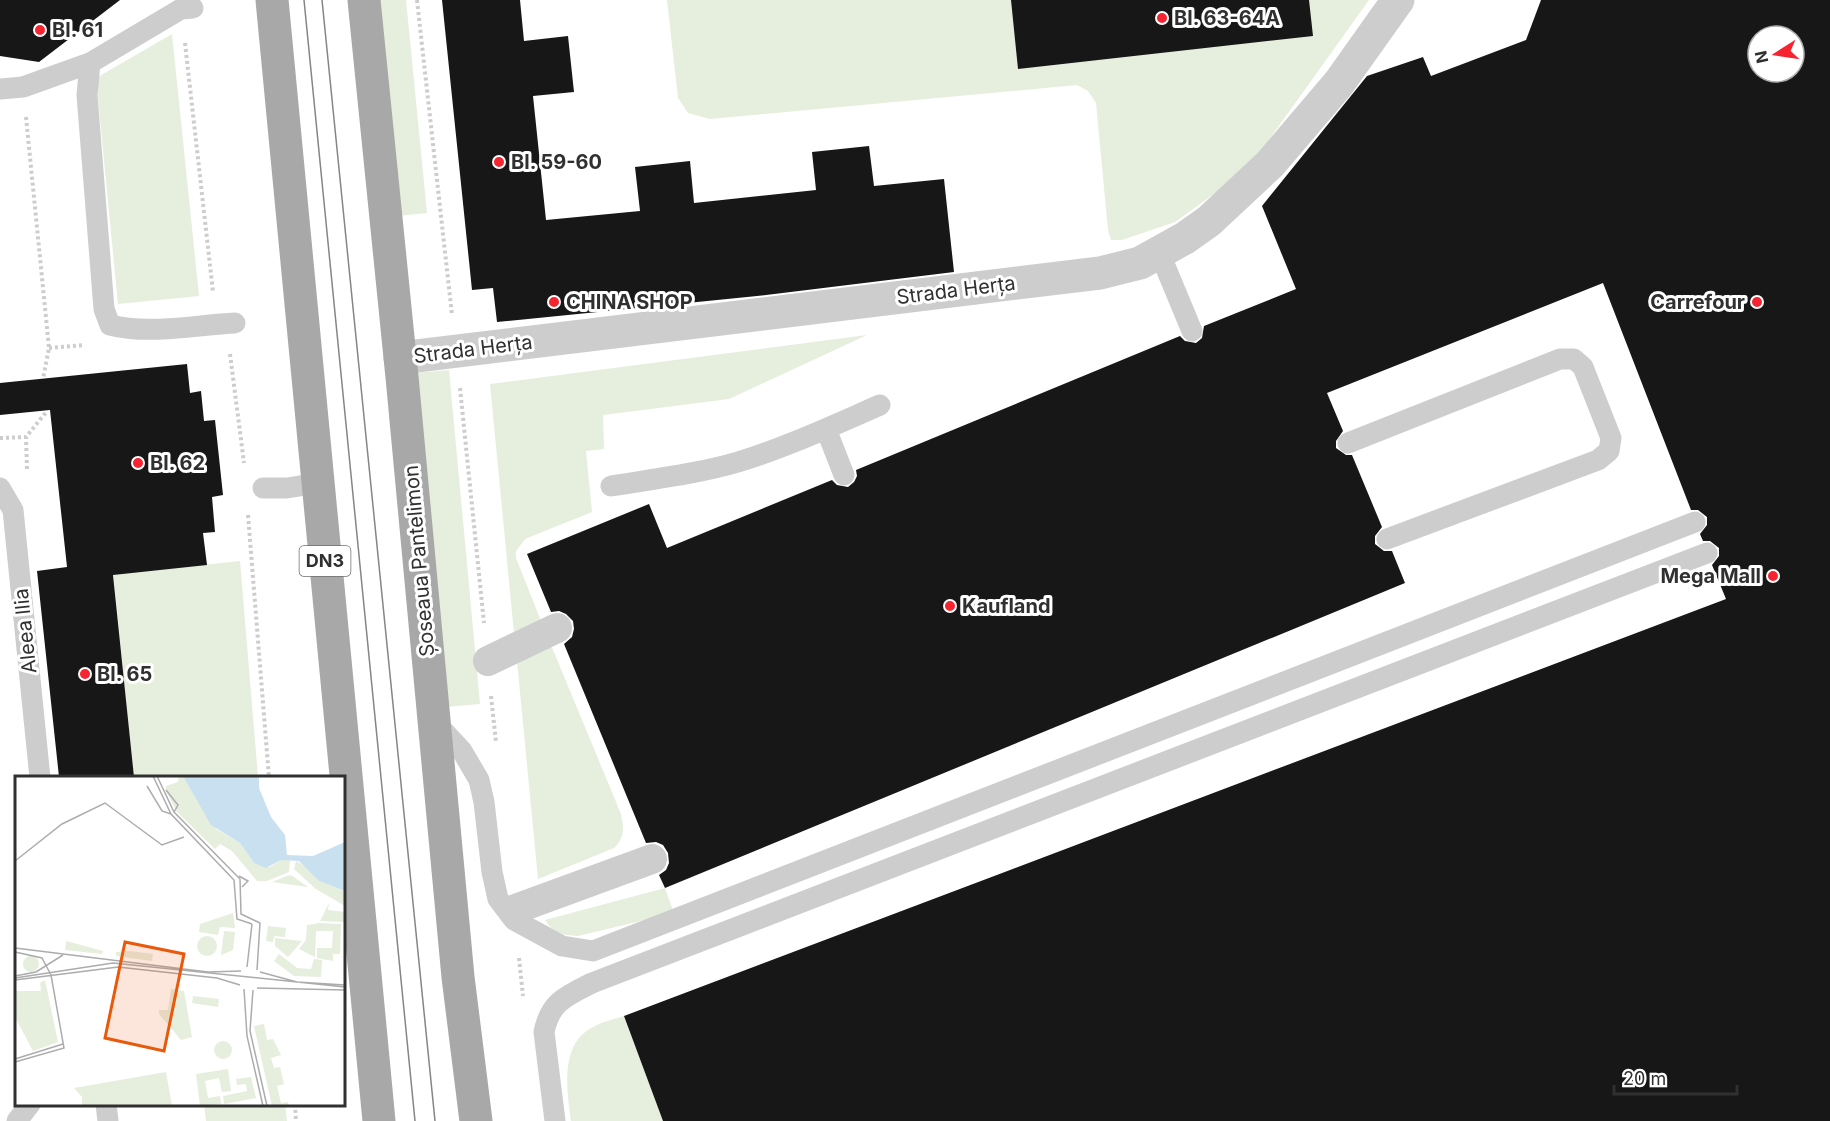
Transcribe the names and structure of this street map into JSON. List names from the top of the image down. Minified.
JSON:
{"streets":{"main road":["DN3","Șoseaua Pantelimon"],"street":["Strada Herța"],"lane":["Aleea Ilia"]},"crossings":[["Strada Herța","Șoseaua Pantelimon"]],"places":["Bl. 63-64A","Bl. 61","Bl. 59-60","CHINA SHOP","Carrefour","Bl. 62","Mega Mall","Kaufland","Bl. 65"],"scale_bar":"20 m","north":"left"}
